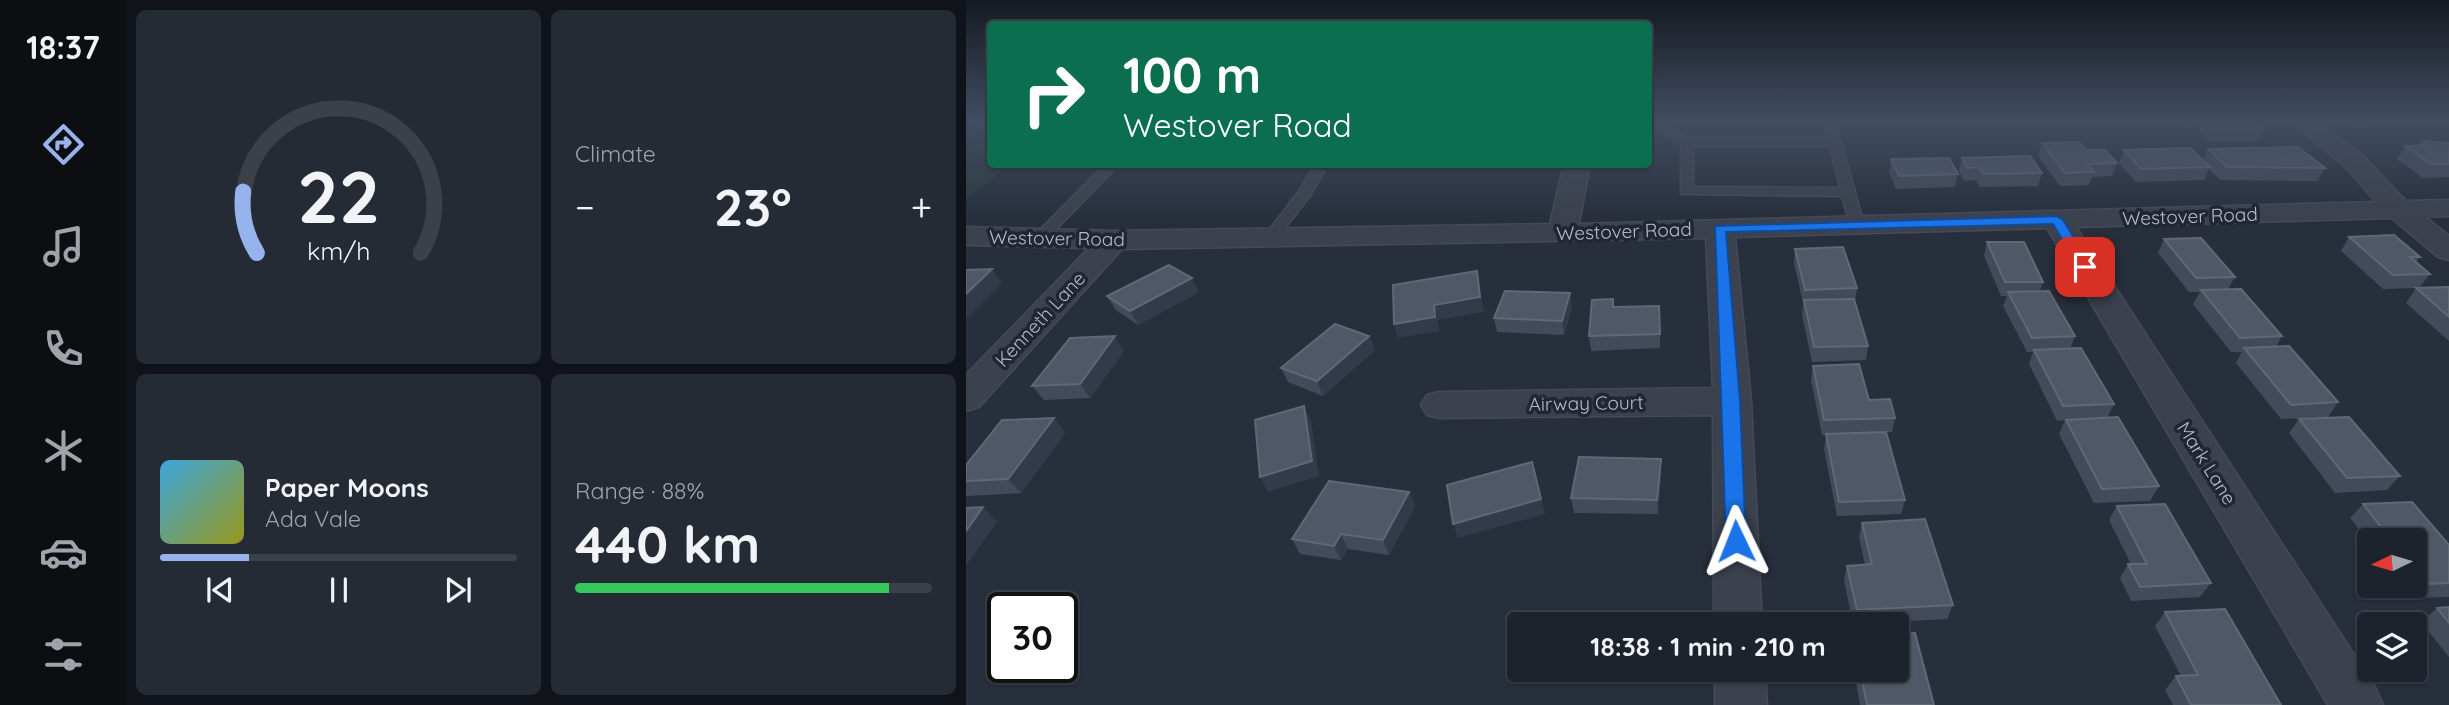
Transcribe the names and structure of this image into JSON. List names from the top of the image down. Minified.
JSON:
{"streets":{"street":["Westover Road","Kenneth Lane","Airway Court","Mark Lane"]},"crossings":[["Westover Road","Kenneth Lane"],["Westover Road","Mark Lane"]],"north":"left","page":{"tabs":"18:37","tile":["Climate",["Range · 88%","440 km"]],"turn":["100 m","Westover Road"],"heat":["−","23°","+"],"song":["Paper Moons","Ada Vale"],"limit":"30","trip":"18:38 · 1 min · 210 m","gauge":["22","km/h"]}}
